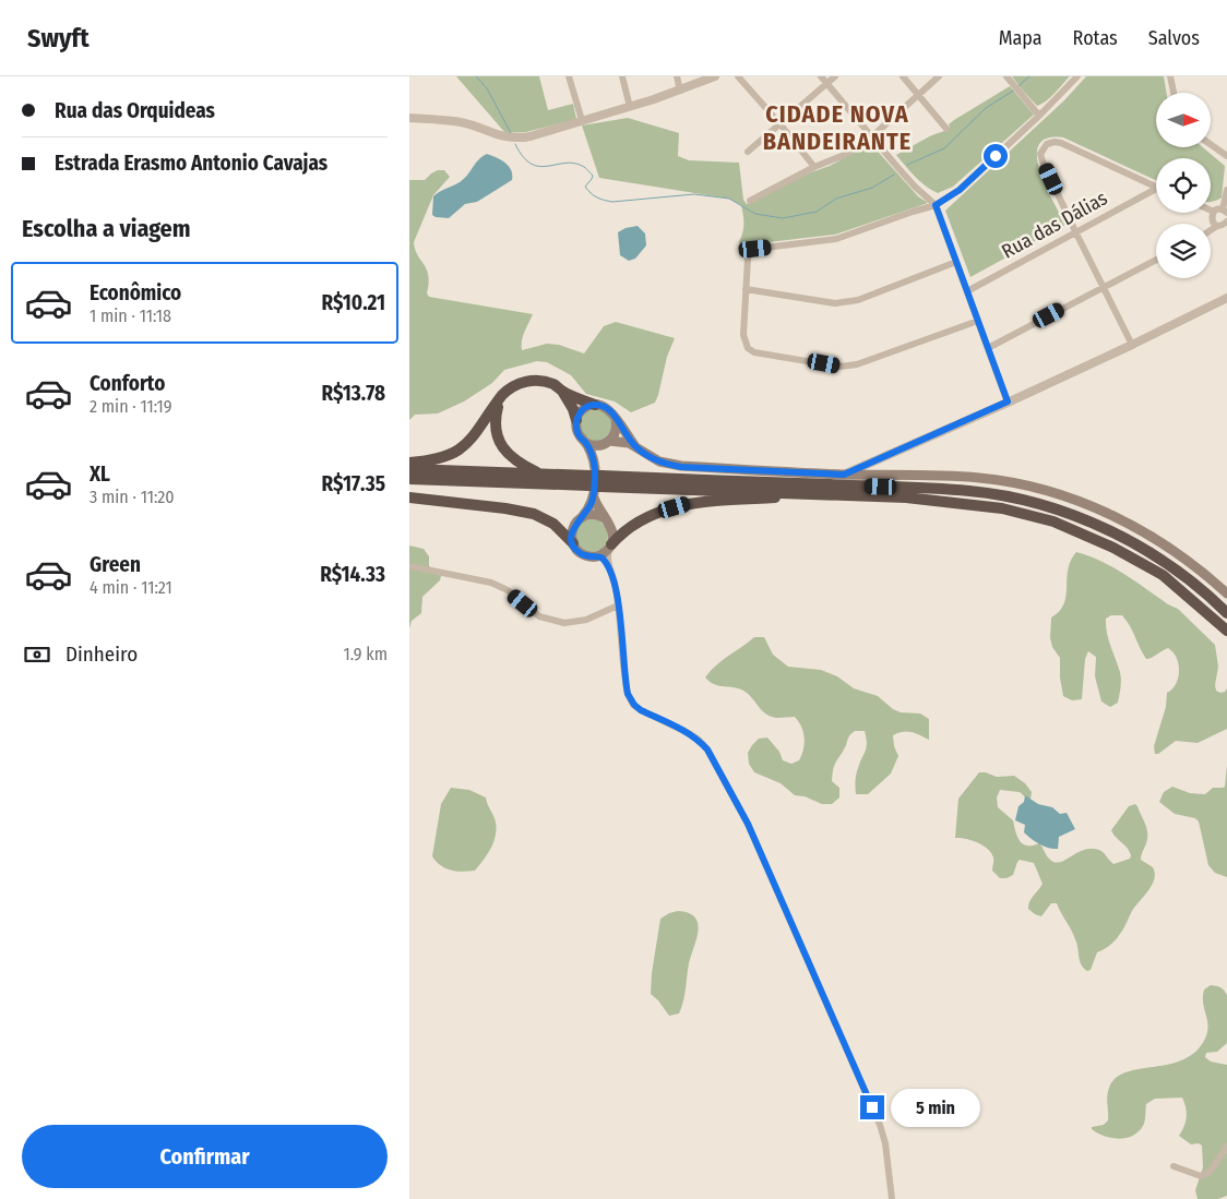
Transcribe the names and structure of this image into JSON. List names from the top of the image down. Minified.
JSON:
{"streets":{"street":["Rua das Dálias"]},"districts":["CIDADE NOVA BANDEIRANTE"],"north":"right","page":{"header":"Swyft","nav":["Mapa","Rotas","Salvos"],"banner":["Rua das Orquideas","Estrada Erasmo Antonio Cavajas"],"heading":"Escolha a viagem","list":[{"name":"Econômico","note":"1 min · 11:18","value":"R$10.21"},{"name":"Conforto","note":"2 min · 11:19","value":"R$13.78"},{"name":"XL","note":"3 min · 11:20","value":"R$17.35"},{"name":"Green","note":"4 min · 11:21","value":"R$14.33"}],"pay":["Dinheiro","1.9 km"],"bubble":"5 min","buttons":"Confirmar"}}
